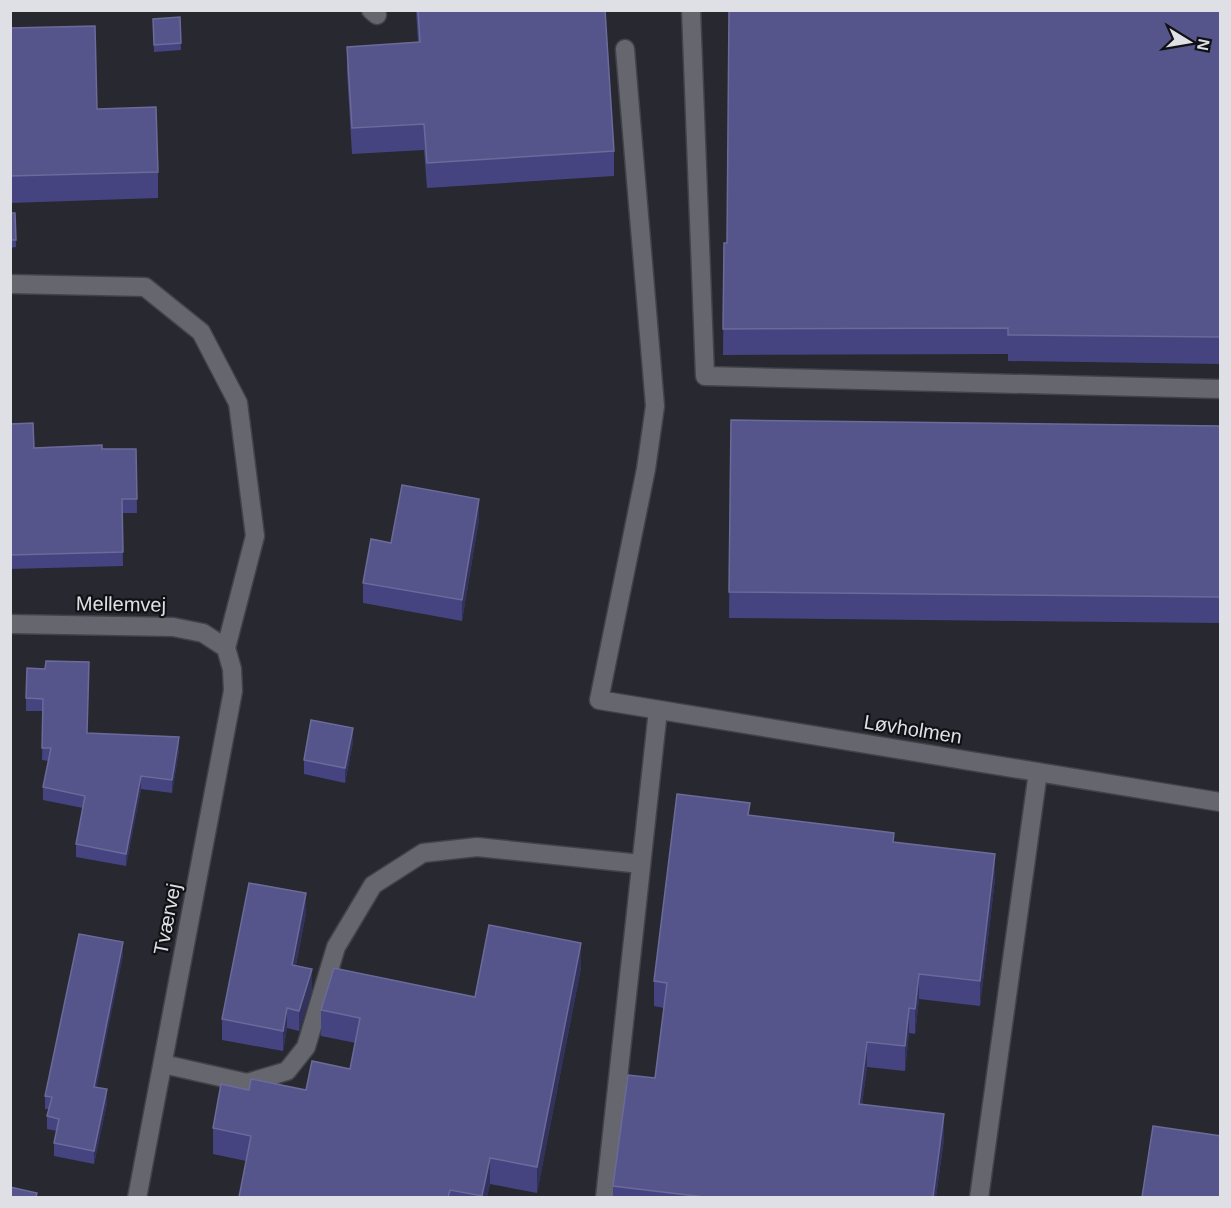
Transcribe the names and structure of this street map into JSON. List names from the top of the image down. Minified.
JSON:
{"streets":{"street":["Mellemvej","Løvholmen","Tværvej"]},"crossings":[["Mellemvej","Tværvej"]],"north":"right"}
